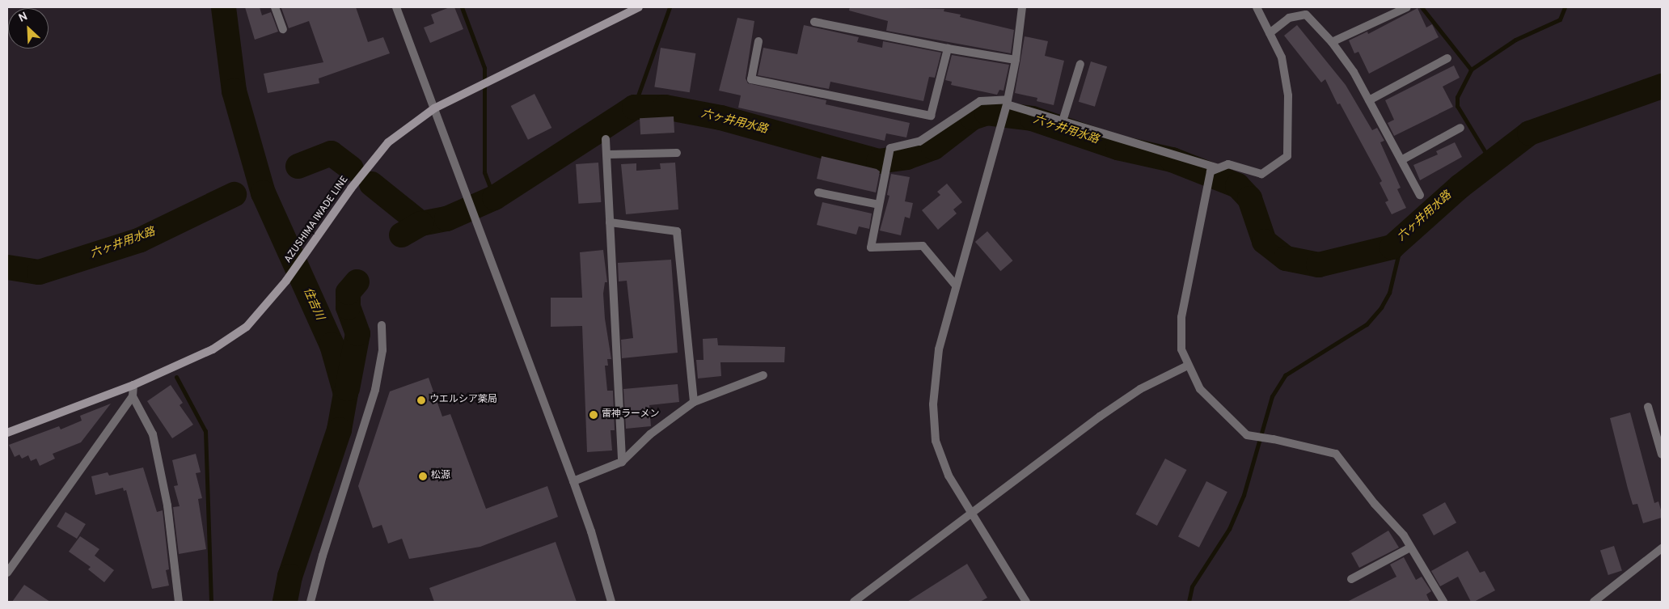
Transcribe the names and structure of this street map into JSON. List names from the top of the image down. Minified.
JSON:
{"streets":{"main road":["AZUSHIMA IWADE LINE"]},"water":["六ヶ井用水路","住吉川"],"places":["ウエルシア薬局","雷神ラーメン","松源"],"north":"top left"}
